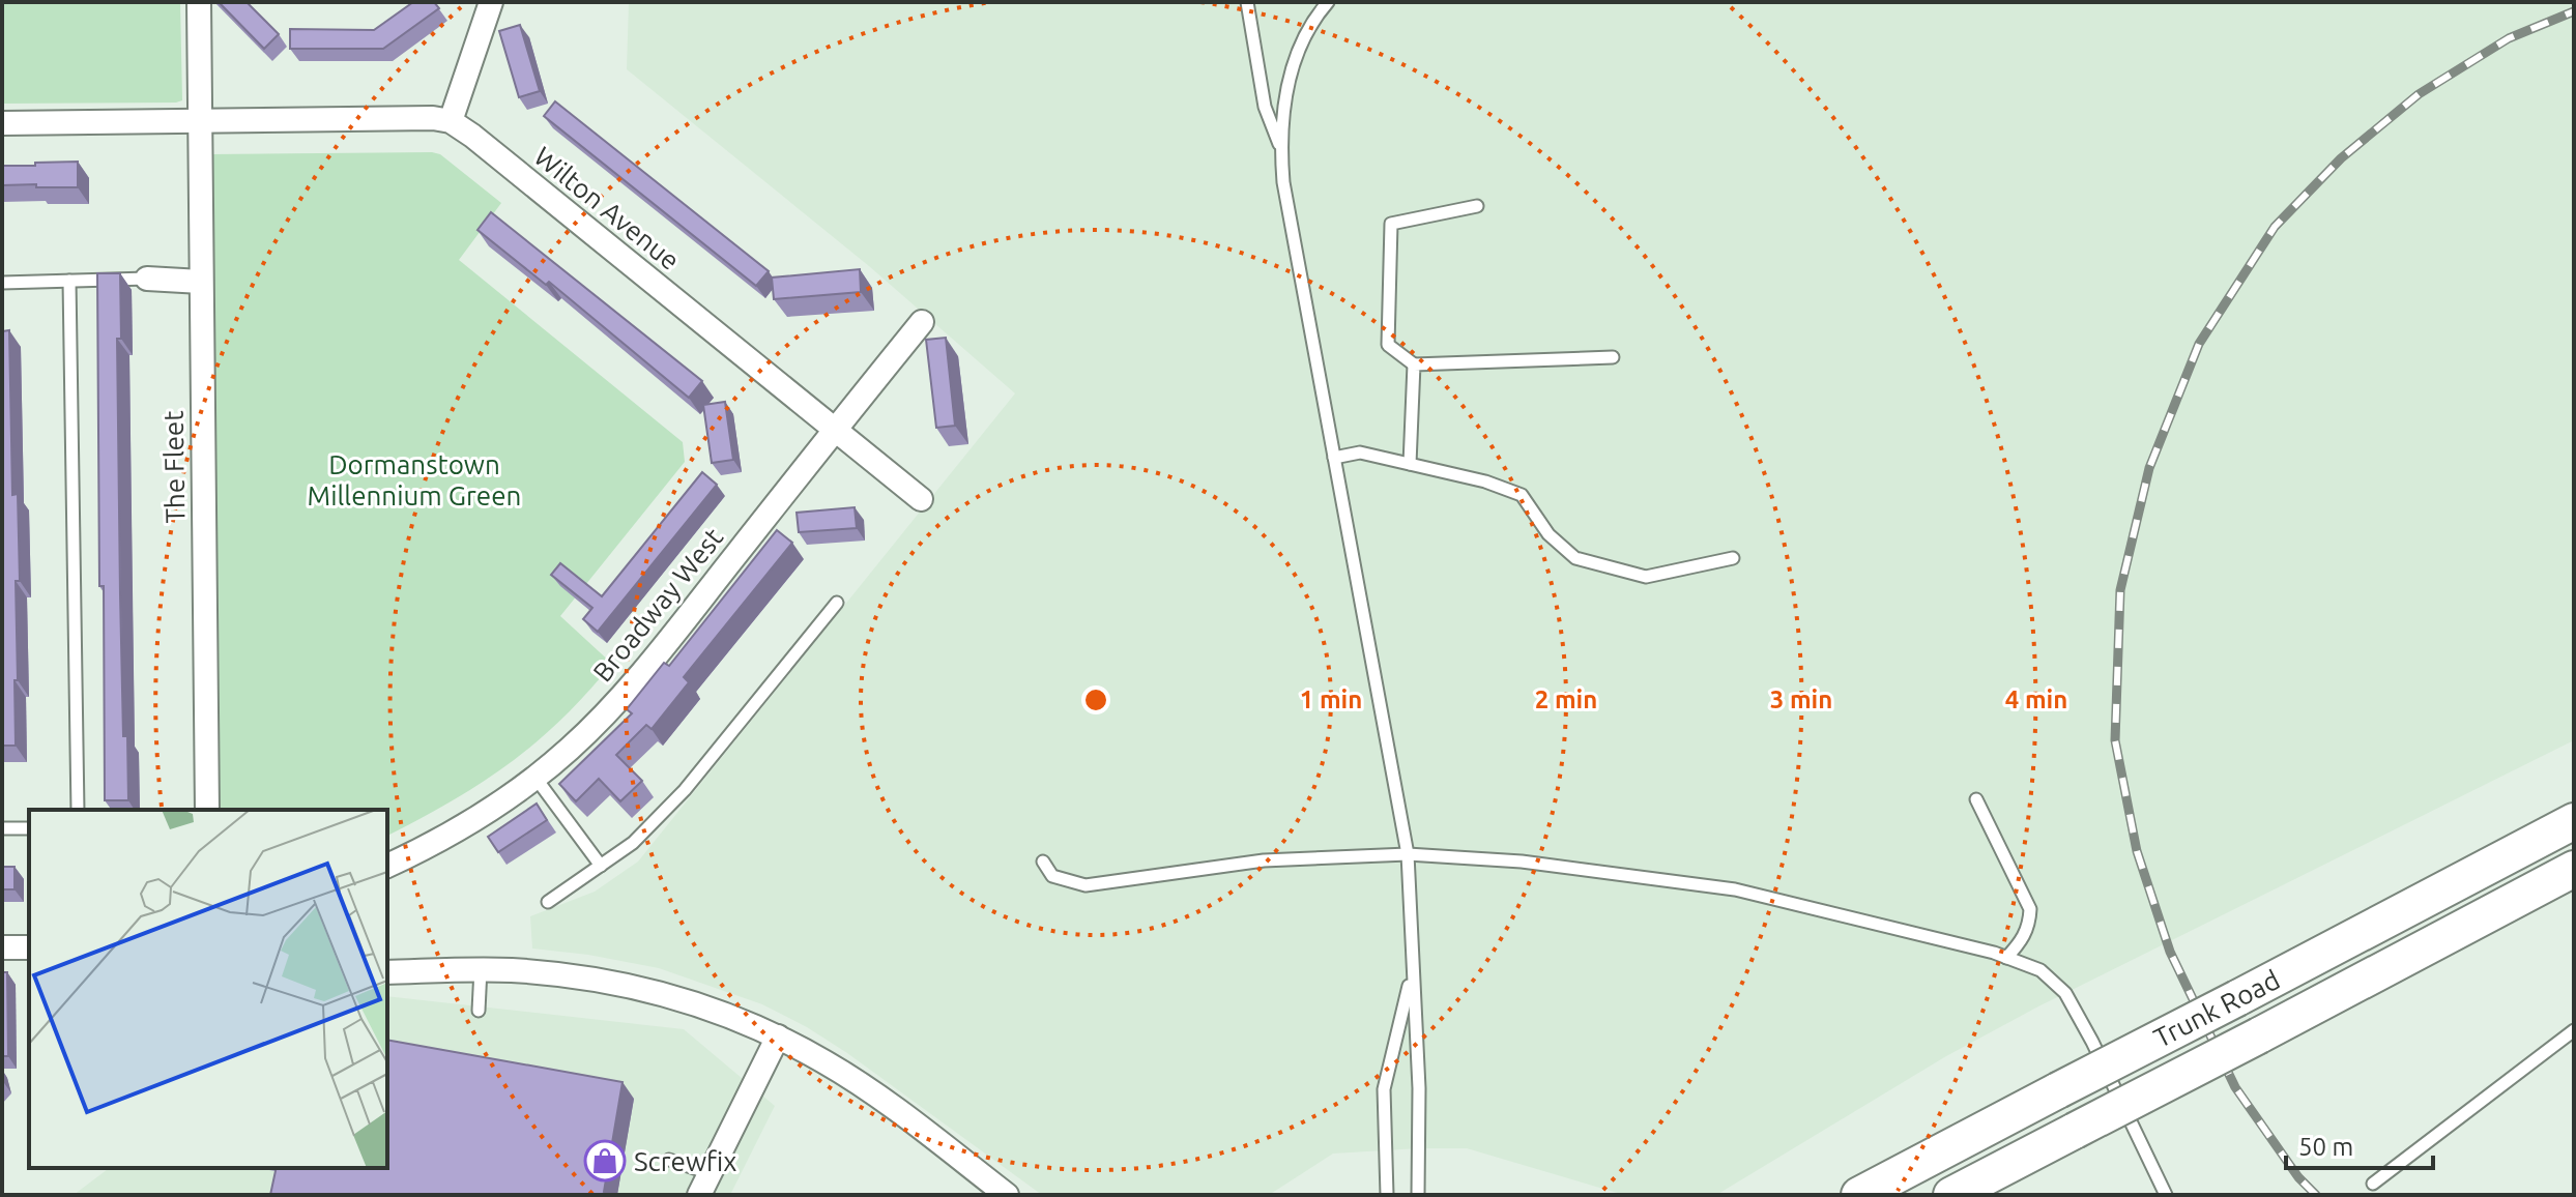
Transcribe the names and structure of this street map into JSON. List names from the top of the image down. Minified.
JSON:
{"streets":{"main road":["Trunk Road"],"street":["Wilton Avenue","The Fleet","Broadway West"]},"crossings":[["Wilton Avenue","Broadway West"]],"parks":["Dormanstown Millennium Green"],"places":{"shop":["Screwfix"]},"scale_bar":"50 m","rings":["1 min","2 min","3 min","4 min"]}
